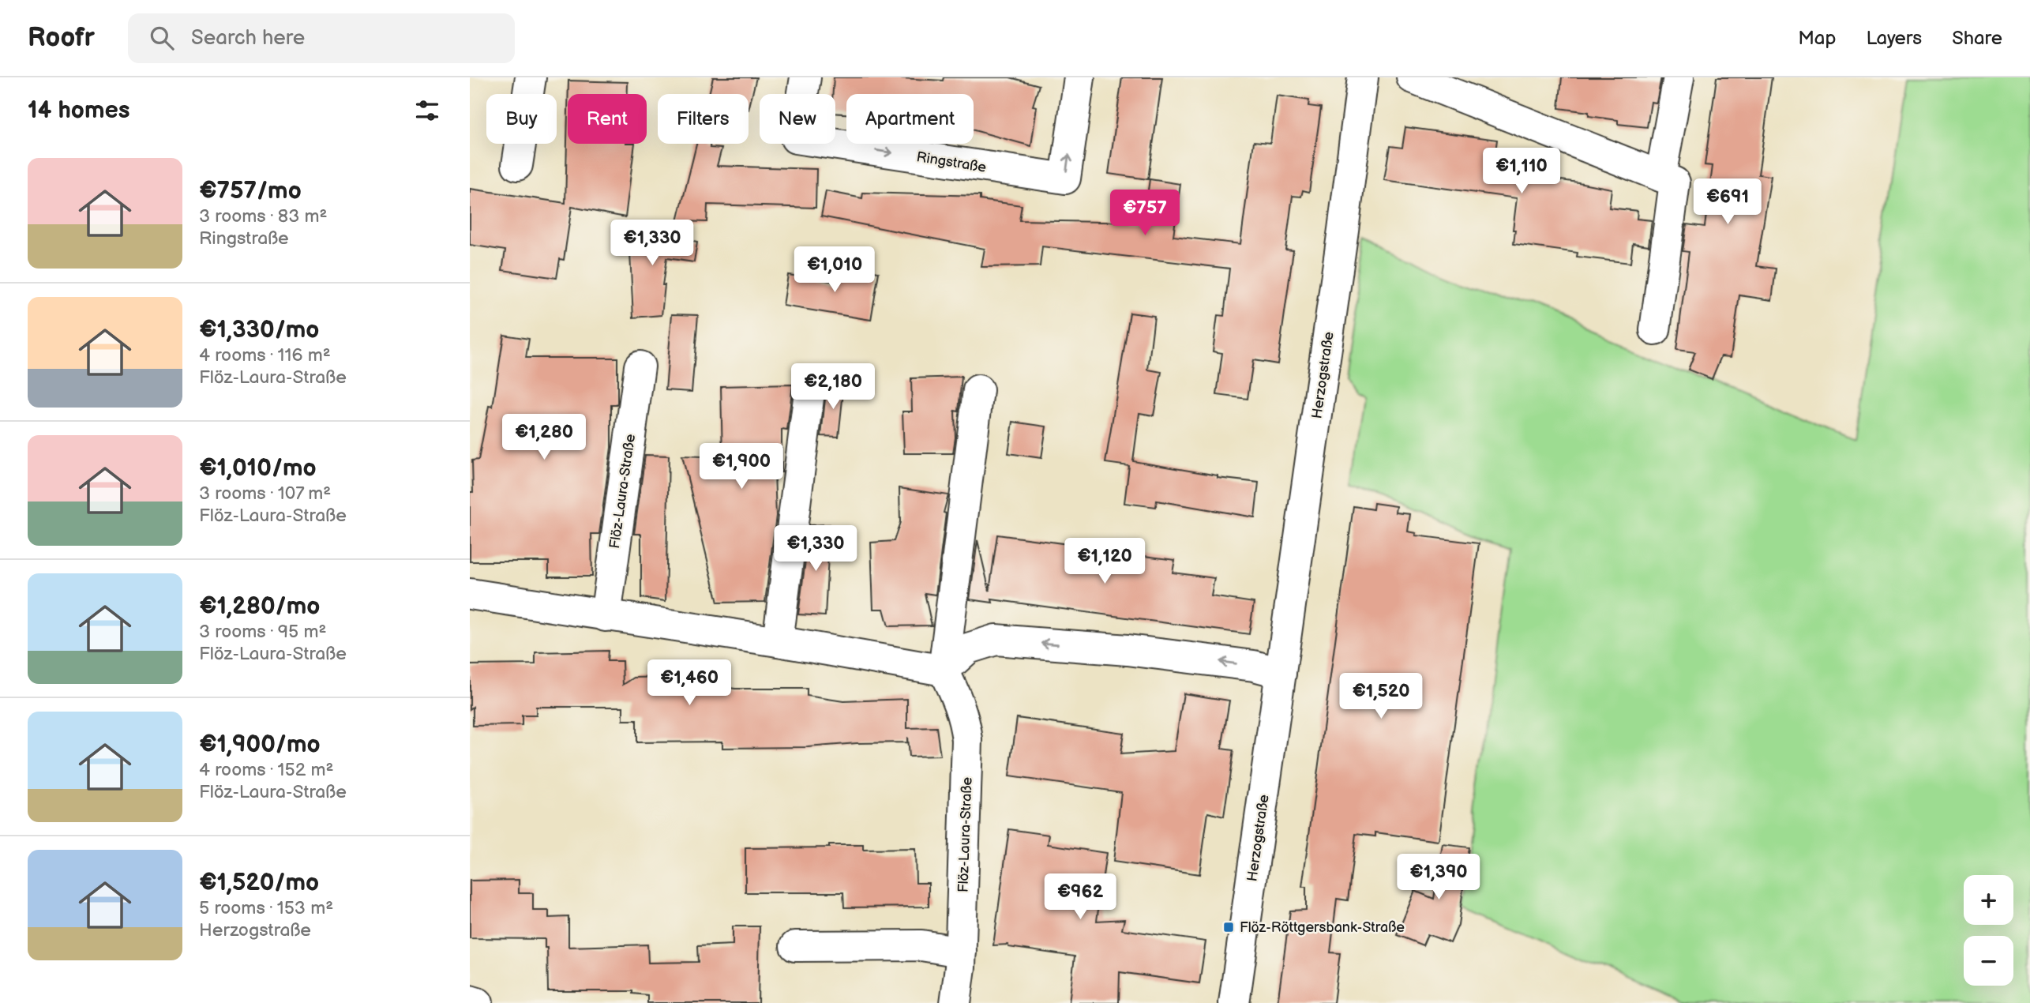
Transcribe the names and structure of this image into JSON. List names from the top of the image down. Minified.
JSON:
{"streets":{"street":["Ringstraße","Herzogstraße","Flöz-Laura-Straße"]},"places":{"transit":["Flöz-Röttgersbank-Straße"]},"page":{"header":"Roofr","search":"Search here","nav":["Map","Layers","Share"],"heading":"14 homes","chip":["Buy","Rent","Filters","New","Apartment"],"list":[{"name":"€757/mo","note":"3 rooms · 83 m² · Ringstraße"},{"name":"€1,330/mo","note":"4 rooms · 116 m² · Flöz-Laura-Straße"},{"name":"€1,010/mo","note":"3 rooms · 107 m² · Flöz-Laura-Straße"},{"name":"€1,280/mo","note":"3 rooms · 95 m² · Flöz-Laura-Straße"},{"name":"€1,900/mo","note":"4 rooms · 152 m² · Flöz-Laura-Straße"},{"name":"€1,520/mo","note":"5 rooms · 153 m² · Herzogstraße"}],"price":["€1,110","€691","€757","€1,330","€1,010","€2,180","€1,280","€1,900","€1,330","€1,120","€1,460","€1,520","€1,390","€962"],"map_buttons":["+","−"]}}
